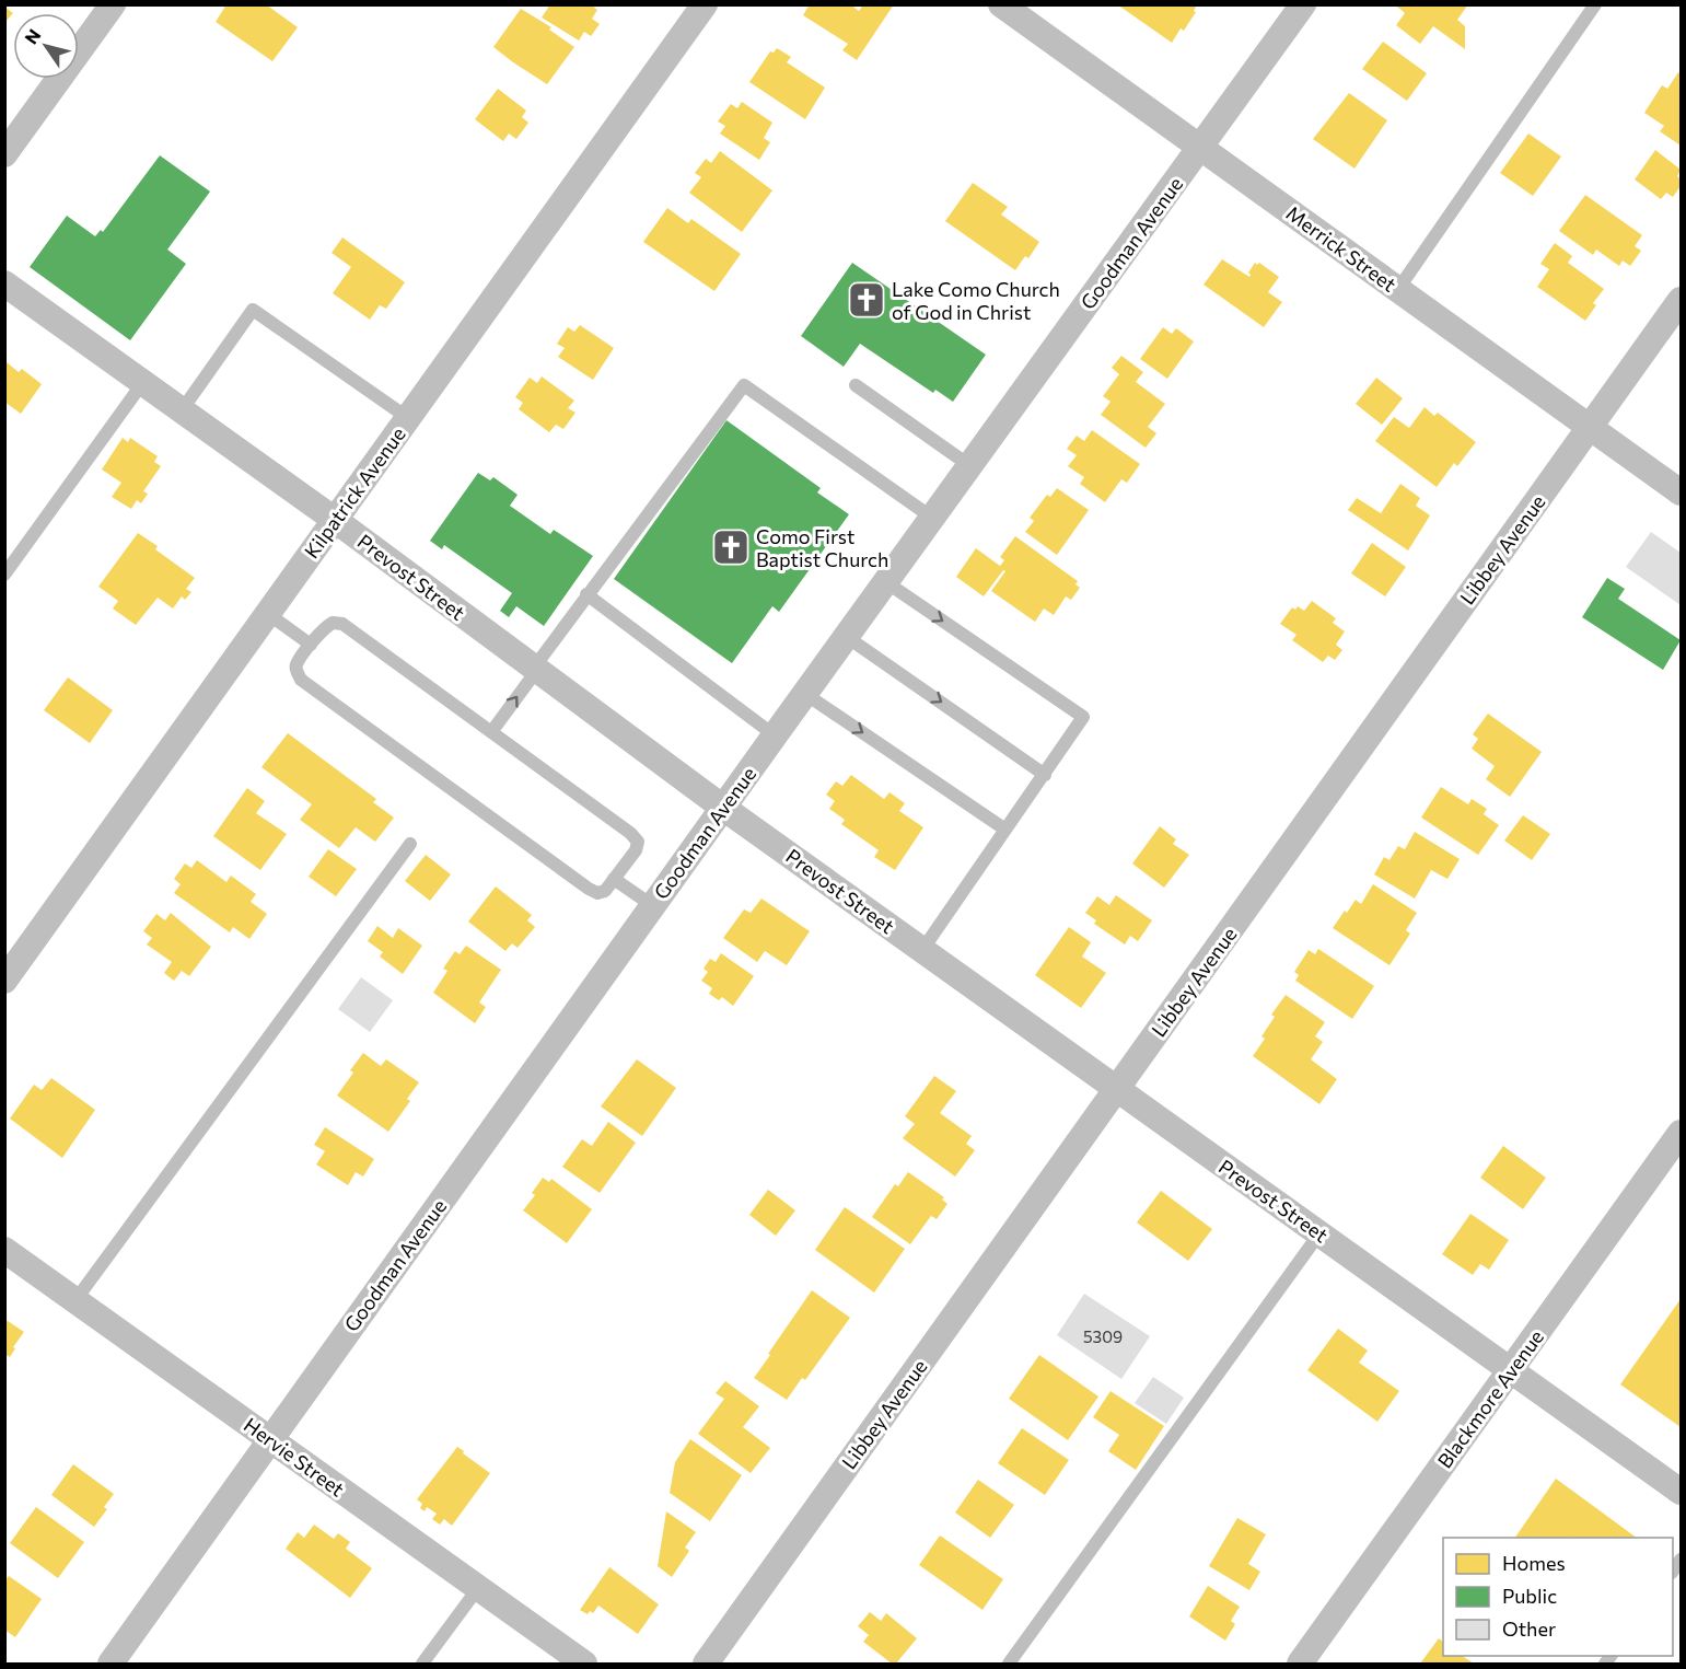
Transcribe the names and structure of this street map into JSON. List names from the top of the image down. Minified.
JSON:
{"streets":{"street":["Goodman Avenue","Merrick Street","Kilpatrick Avenue","Libbey Avenue","Prevost Street","Blackmore Avenue","Hervie Street"]},"crossings":[["Goodman Avenue","Merrick Street"],["Goodman Avenue","Prevost Street"],["Goodman Avenue","Hervie Street"],["Merrick Street","Libbey Avenue"],["Kilpatrick Avenue","Prevost Street"],["Libbey Avenue","Prevost Street"],["Prevost Street","Blackmore Avenue"]],"places":{"church":["Lake Como Church of God in Christ","Como First Baptist Church"]},"house_numbers":["5309"],"legend":["Homes","Public","Other"],"north":"top left"}
